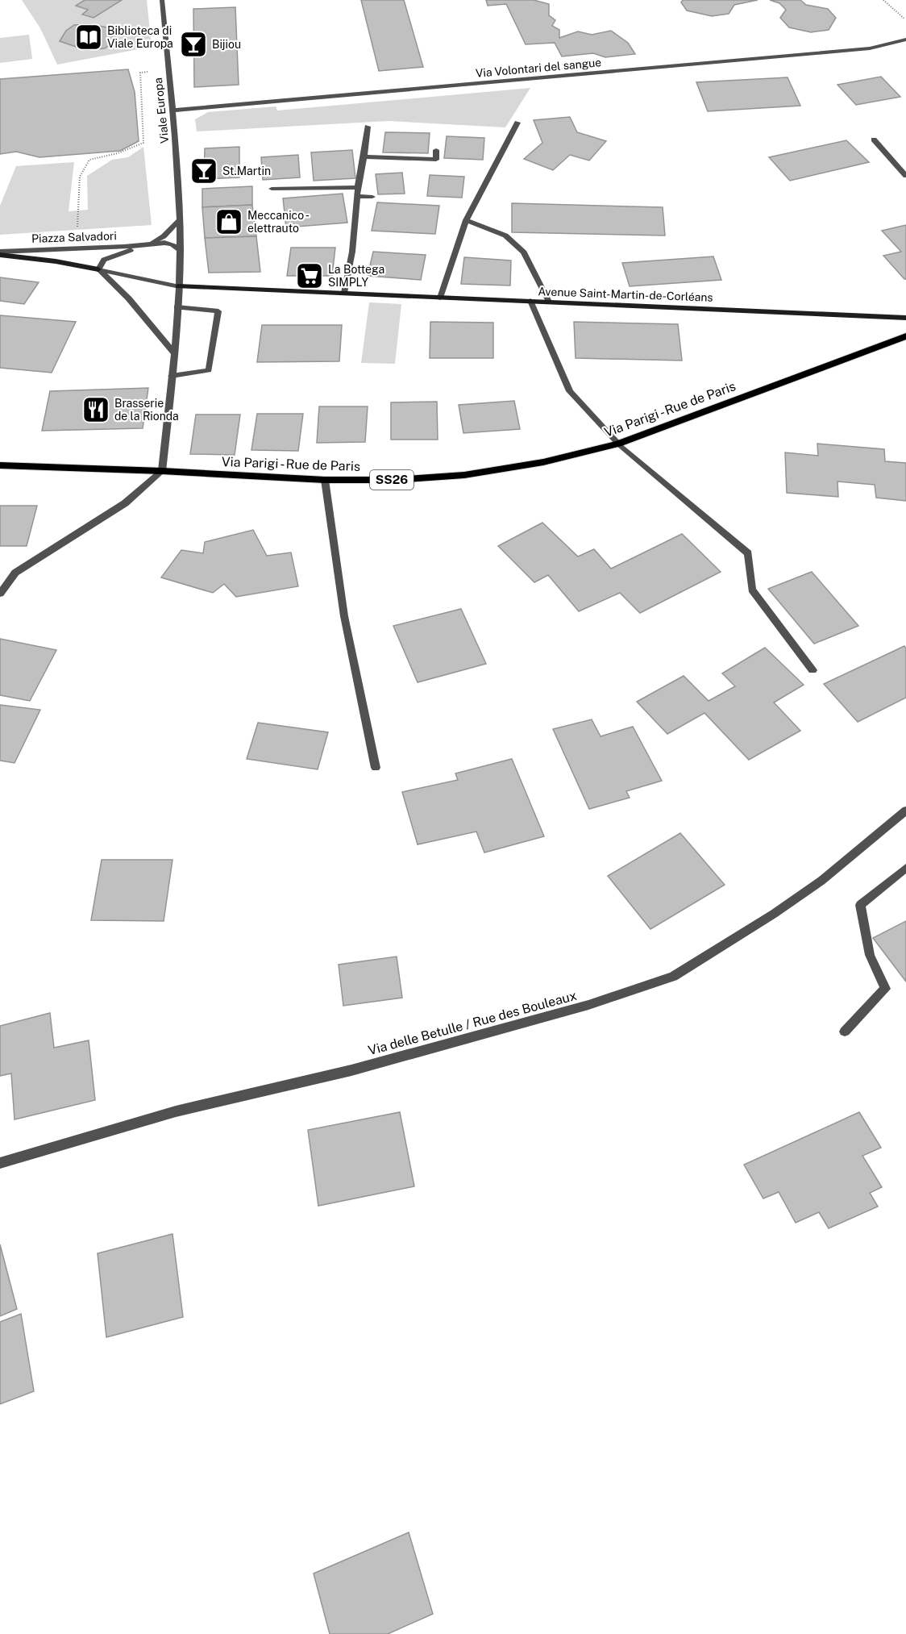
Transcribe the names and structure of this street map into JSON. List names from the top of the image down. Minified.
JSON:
{"streets":{"main road":["Via Parigi - Rue de Paris","SS26"],"street":["Via Volontari del sangue","Viale Europa","Piazza Salvadori","Avenue Saint-Martin-de-Corléans","Via delle Betulle / Rue des Bouleaux"]},"crossings":[["Via Volontari del sangue","Viale Europa"],["Viale Europa","Piazza Salvadori"],["Piazza Salvadori","Avenue Saint-Martin-de-Corléans"]],"places":{"library":["Biblioteca di Viale Europa"],"bar":["Bijiou","St.Martin"],"shop":["Meccanico - elettrauto"],"supermarket":["La Bottega SIMPLY"],"restaurant":["Brasserie de la Rionda"]}}
